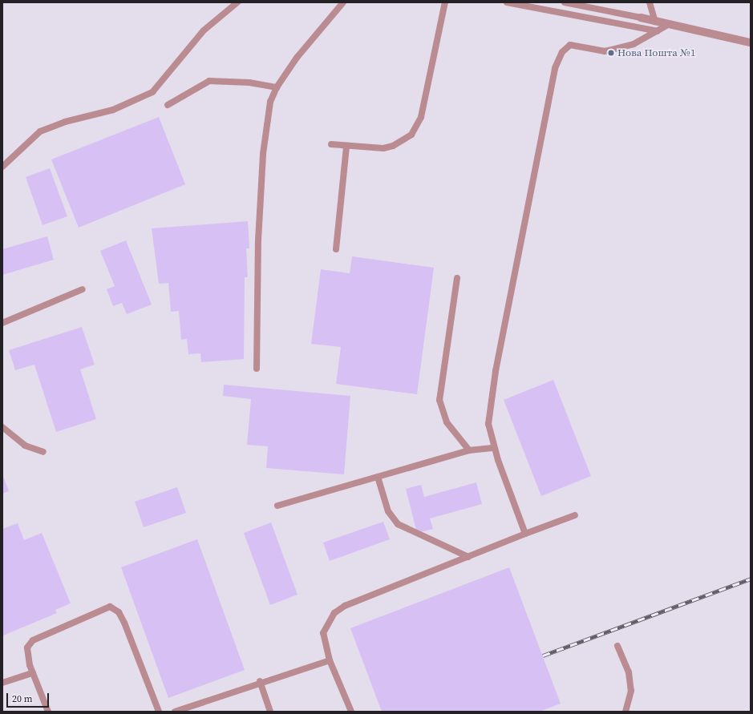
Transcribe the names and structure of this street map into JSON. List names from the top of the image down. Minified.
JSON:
{"places":["Нова Пошта №1"],"scale_bar":"20 m"}
